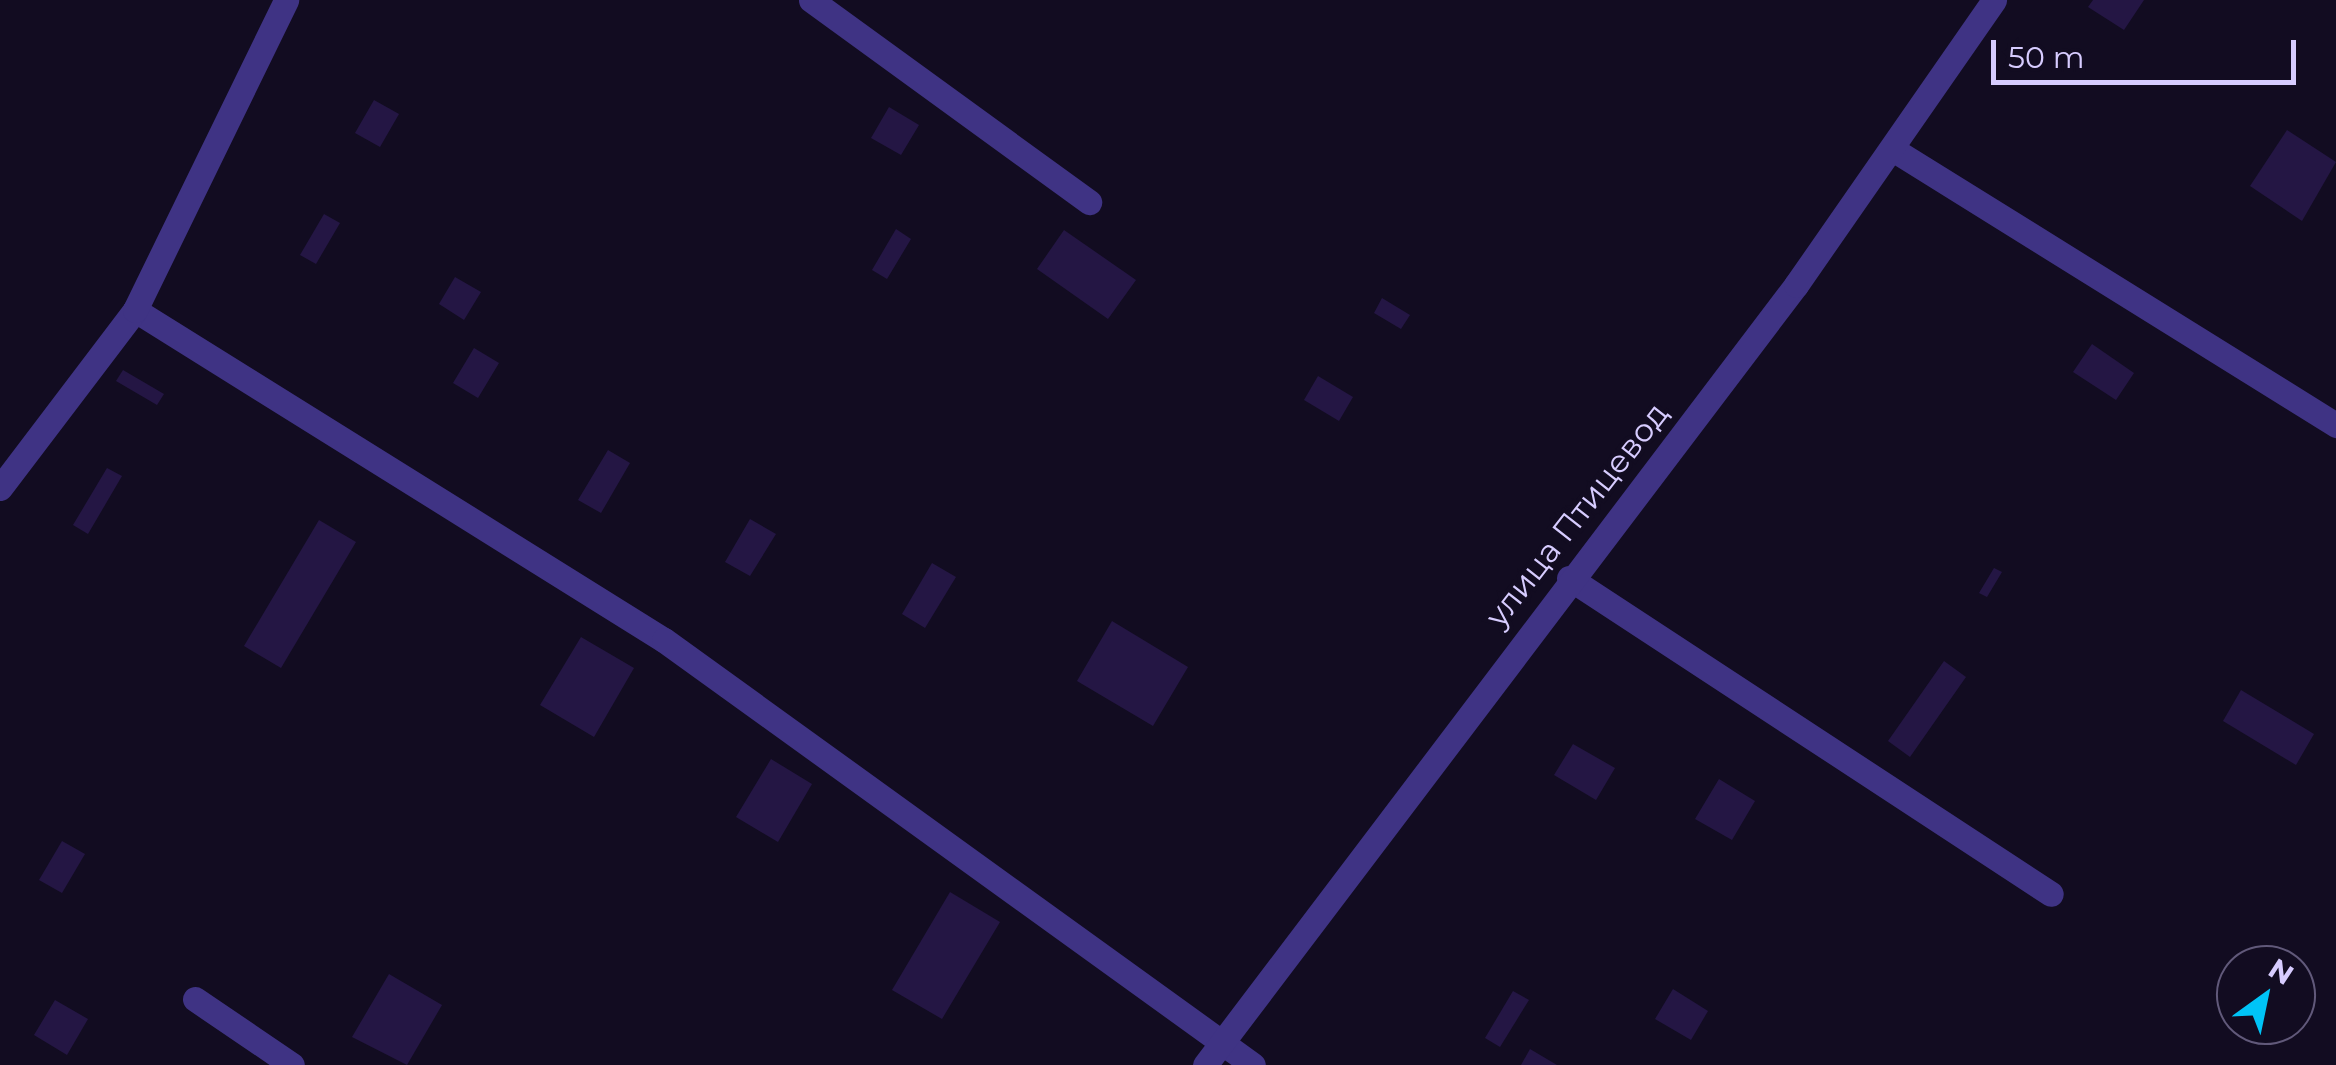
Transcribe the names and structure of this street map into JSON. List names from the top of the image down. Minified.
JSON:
{"streets":{"street":["улица Птицевод"]},"scale_bar":"50 m","north":"top right"}
